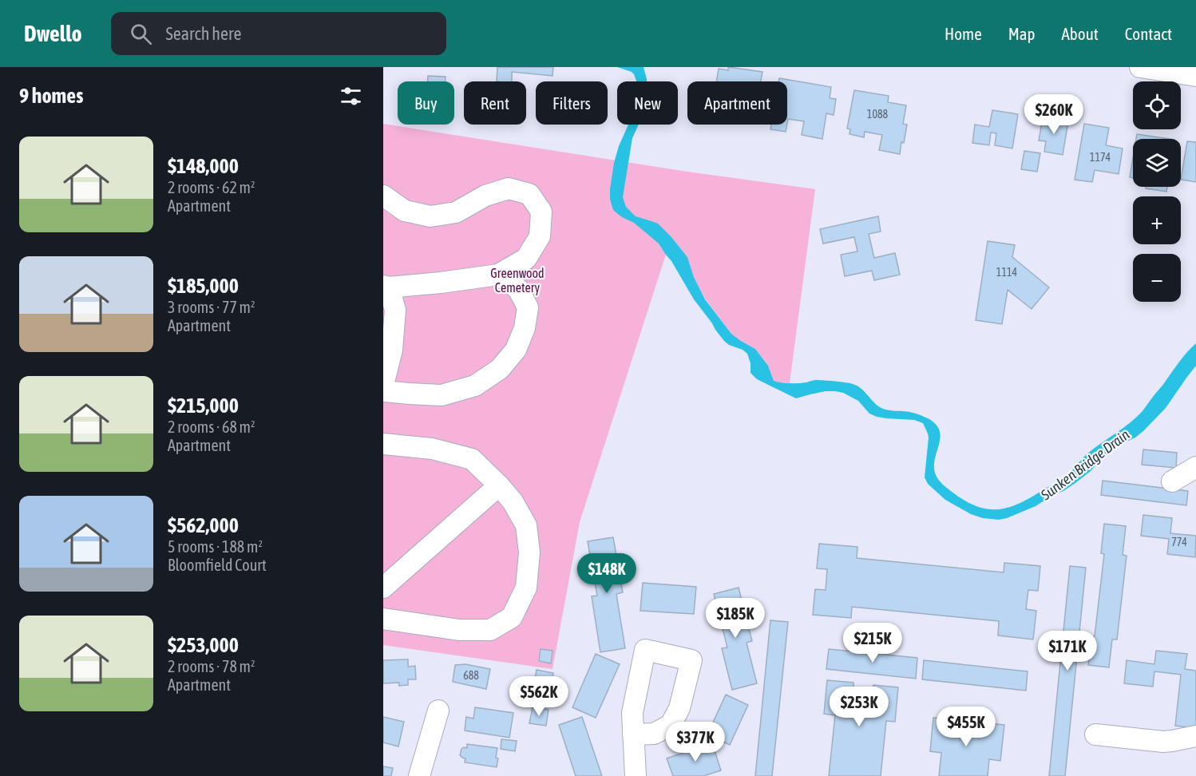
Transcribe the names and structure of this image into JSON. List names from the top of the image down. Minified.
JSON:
{"water":["Sunken Bridge Drain"],"parks":["Greenwood Cemetery"],"house_numbers":["1088","1174","1114","774","688"],"page":{"header":"Dwello","search":"Search here","nav":["Home","Map","About","Contact"],"heading":"9 homes","map_buttons":["+","−"],"chip":["Buy","Rent","Filters","New","Apartment"],"price":["$260K","$148K","$185K","$215K","$171K","$562K","$253K","$455K","$377K"],"list":[{"name":"$148,000","note":"2 rooms · 62 m² · Apartment"},{"name":"$185,000","note":"3 rooms · 77 m² · Apartment"},{"name":"$215,000","note":"2 rooms · 68 m² · Apartment"},{"name":"$562,000","note":"5 rooms · 188 m² · Bloomfield Court"},{"name":"$253,000","note":"2 rooms · 78 m² · Apartment"}]}}
